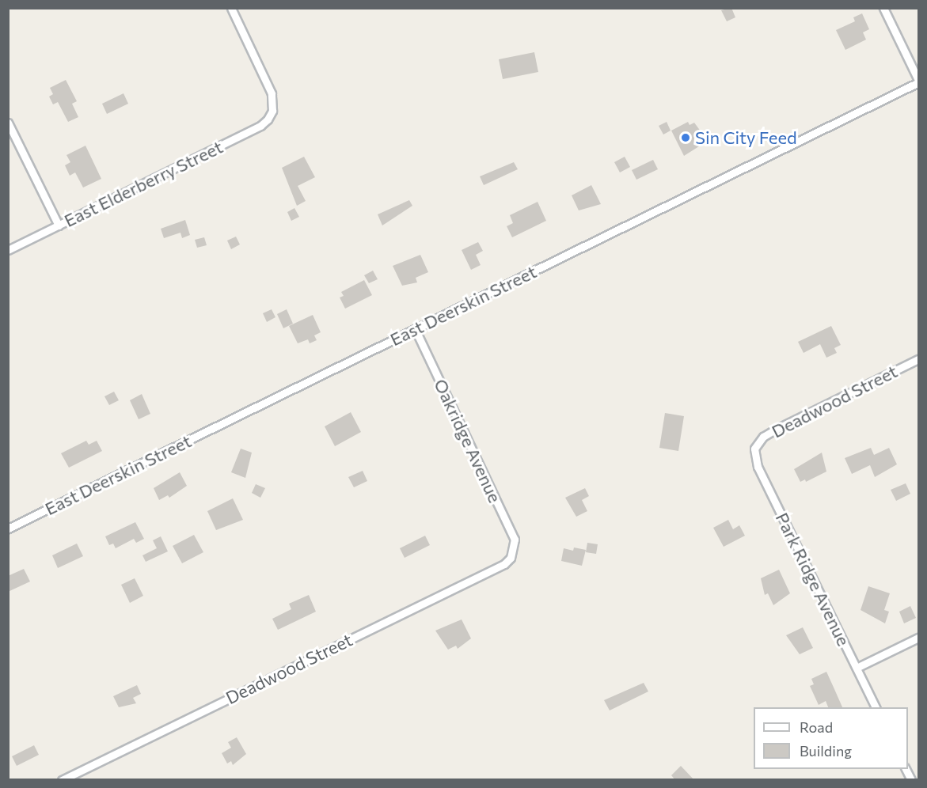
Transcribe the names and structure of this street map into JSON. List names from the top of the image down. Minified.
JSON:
{"streets":{"street":["East Elderberry Street","East Deerskin Street","Deadwood Street","Oakridge Avenue","Park Ridge Avenue"]},"crossings":[["East Deerskin Street","Oakridge Avenue"],["Deadwood Street","Oakridge Avenue"],["Deadwood Street","Park Ridge Avenue"]],"places":["Sin City Feed"],"legend":["Road","Building"]}
